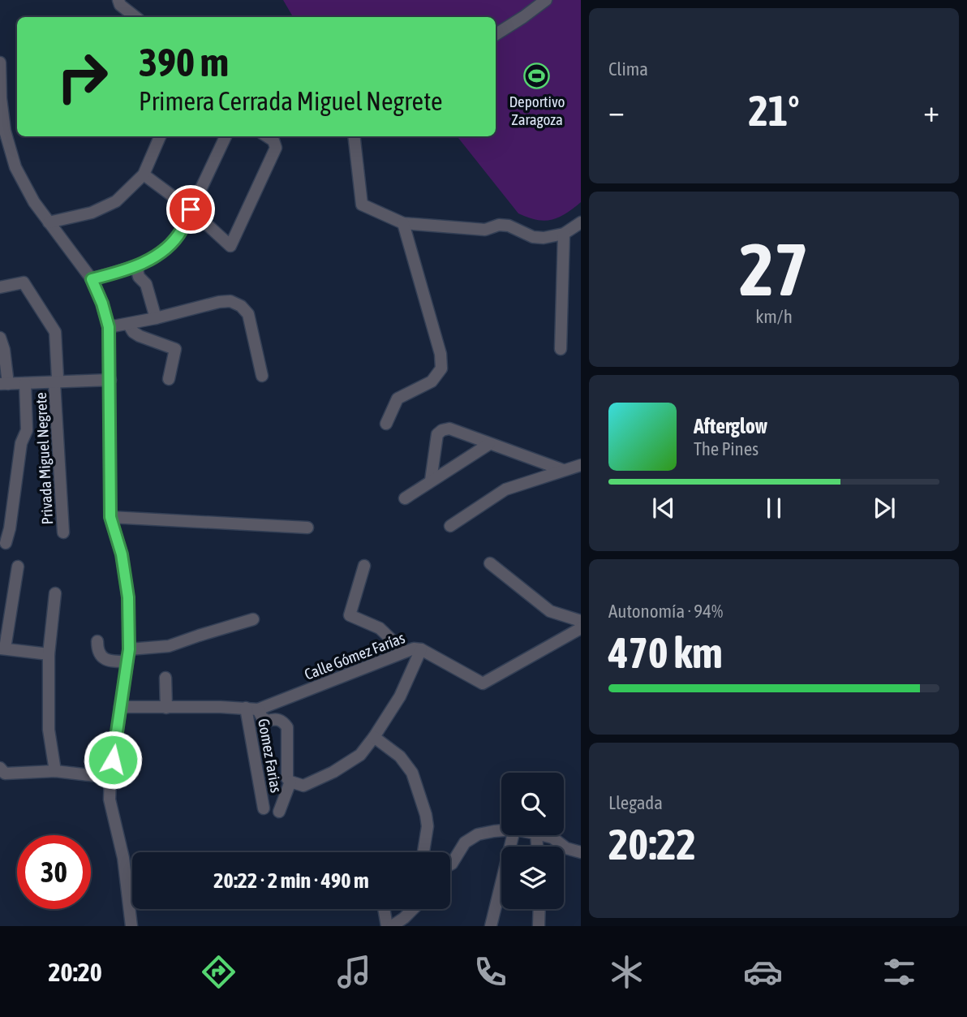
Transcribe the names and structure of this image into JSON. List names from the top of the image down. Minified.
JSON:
{"streets":{"street":["Privada Miguel Negrete","Calle Gómez Farías","Gomez Farias"]},"crossings":[["Calle Gómez Farías","Gomez Farias"]],"places":{"sports":["Deportivo Zaragoza"]},"page":{"tile":["Clima",["27","km/h"],["Autonomía · 94%","470 km"],["Llegada","20:22"]],"turn":["390 m","Primera Cerrada Miguel Negrete"],"heat":["−","21°","+"],"song":["Afterglow","The Pines"],"limit":"30","trip":"20:22 · 2 min · 490 m","tabs":"20:20"}}
